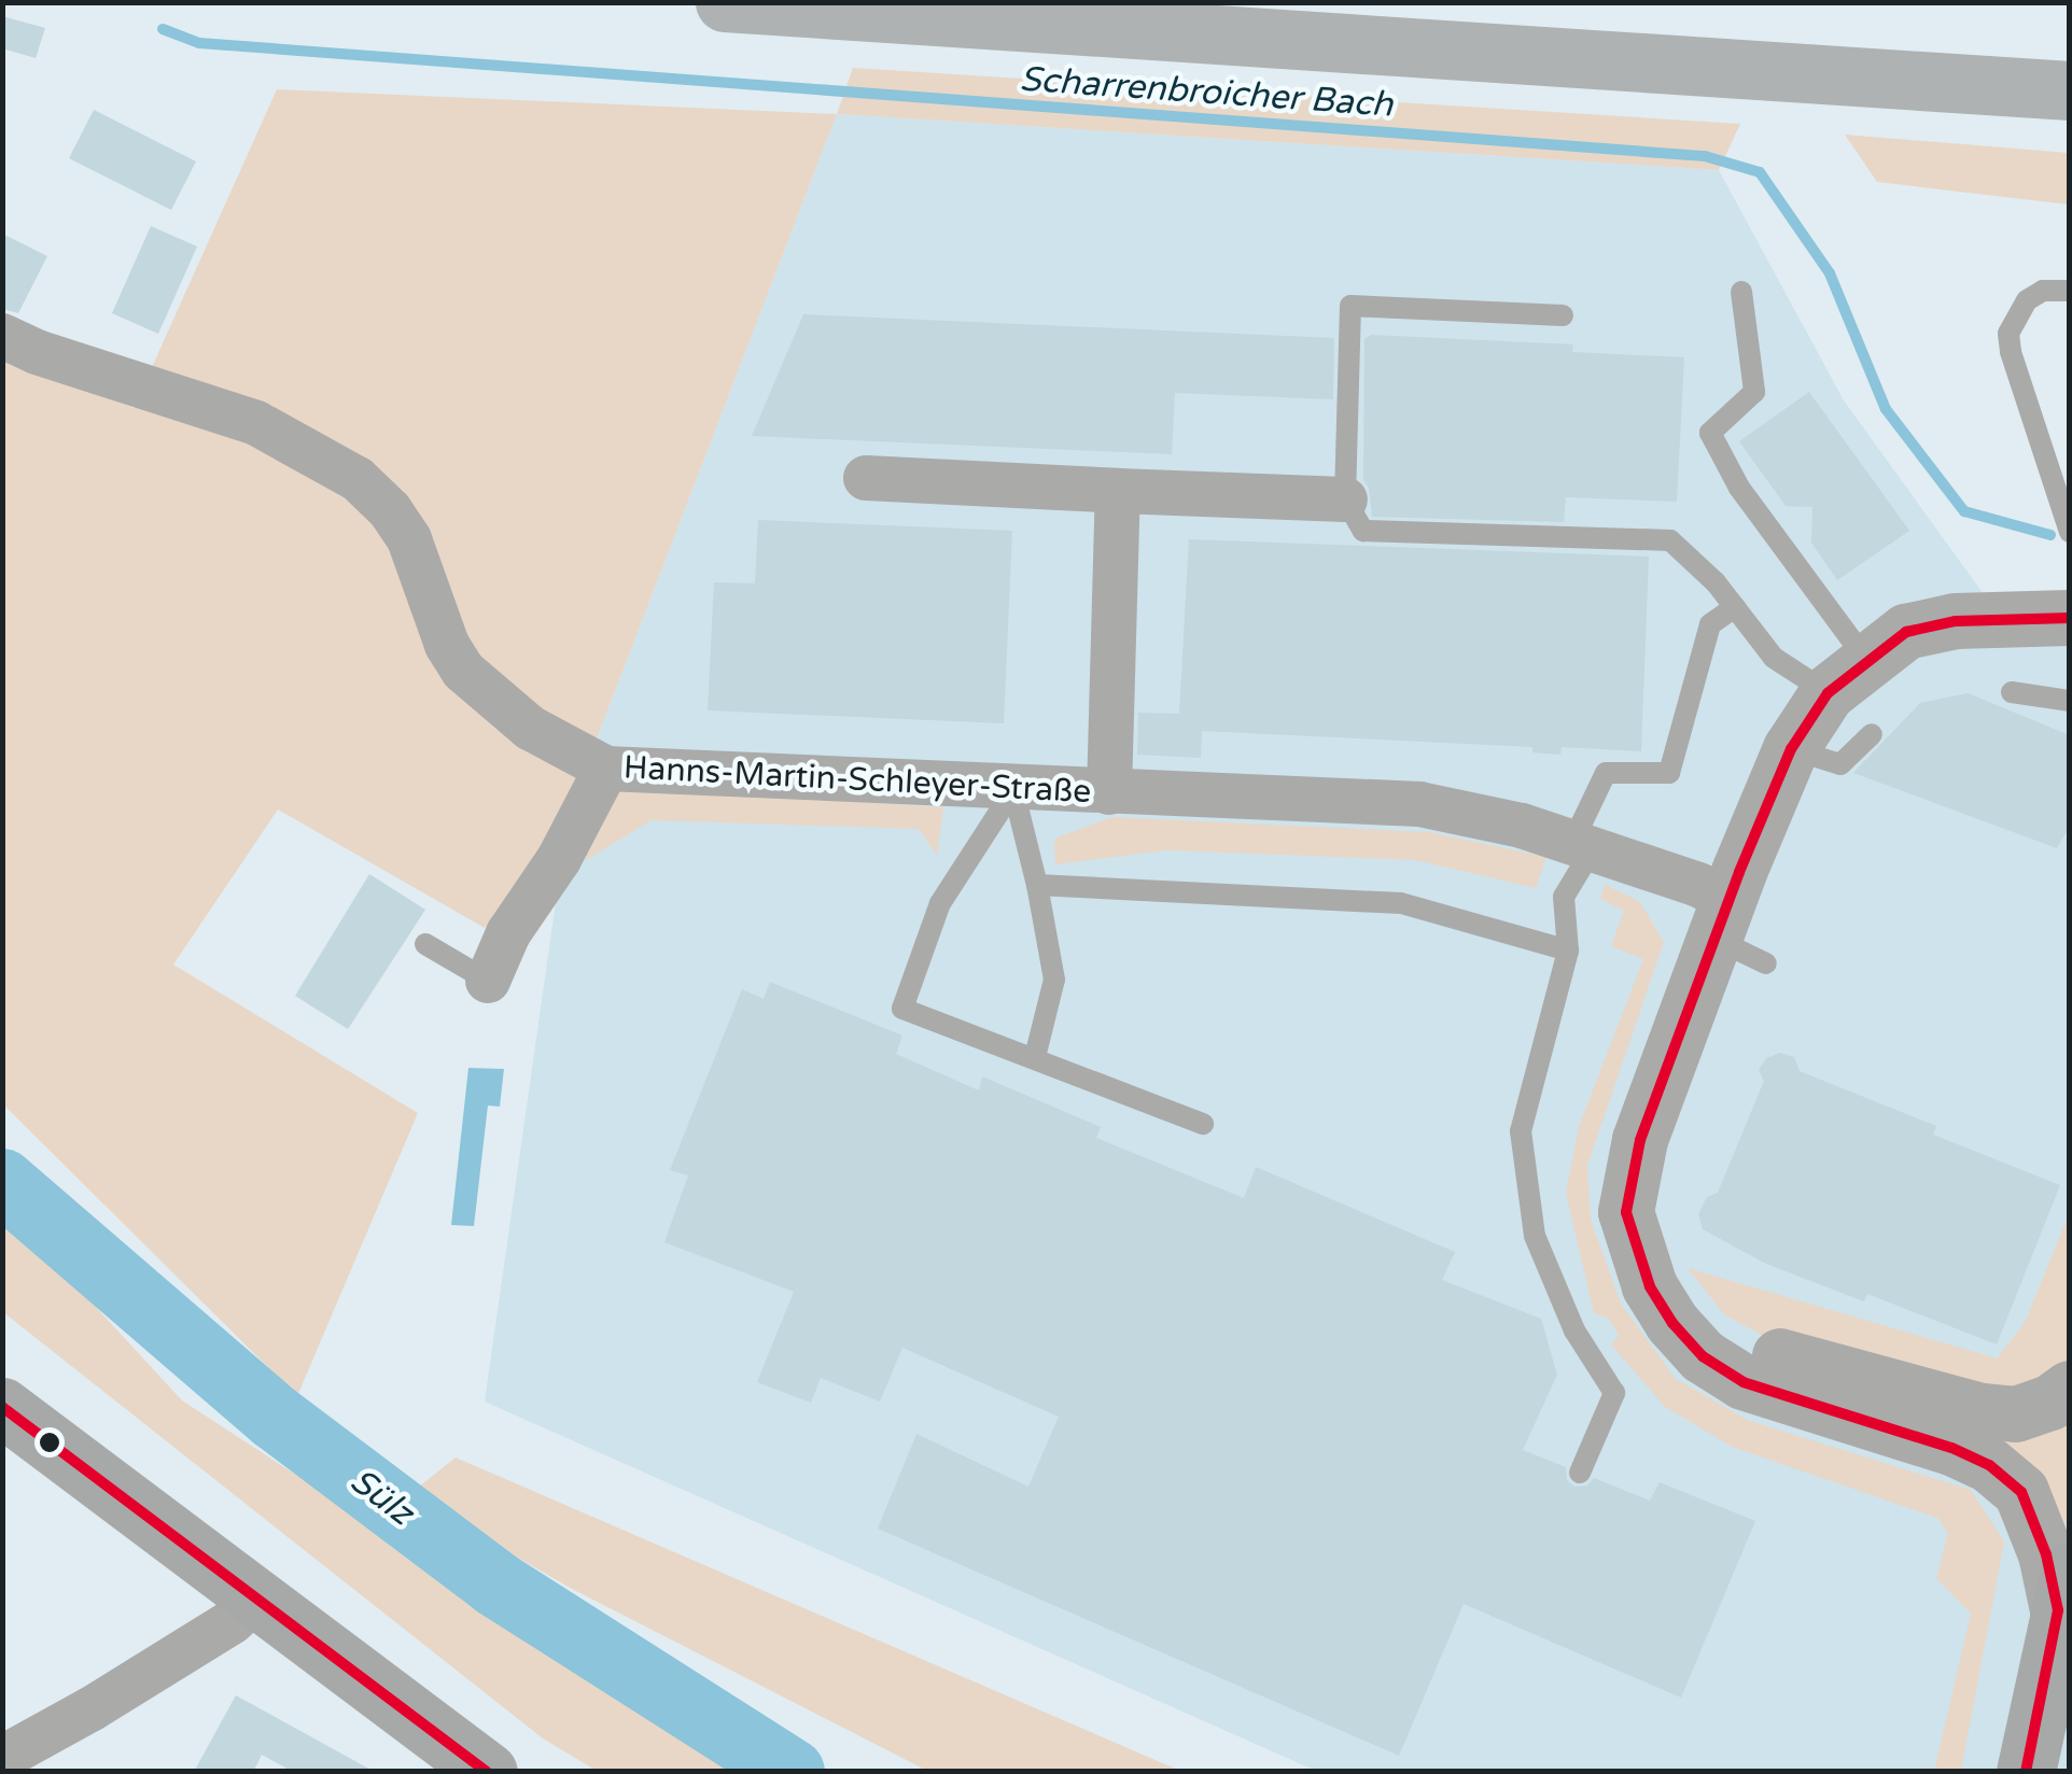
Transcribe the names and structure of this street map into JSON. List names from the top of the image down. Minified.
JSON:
{"streets":{"street":["Hanns-Martin-Schleyer-Straße"]},"water":["Scharrenbroicher Bach","Sülz"]}
